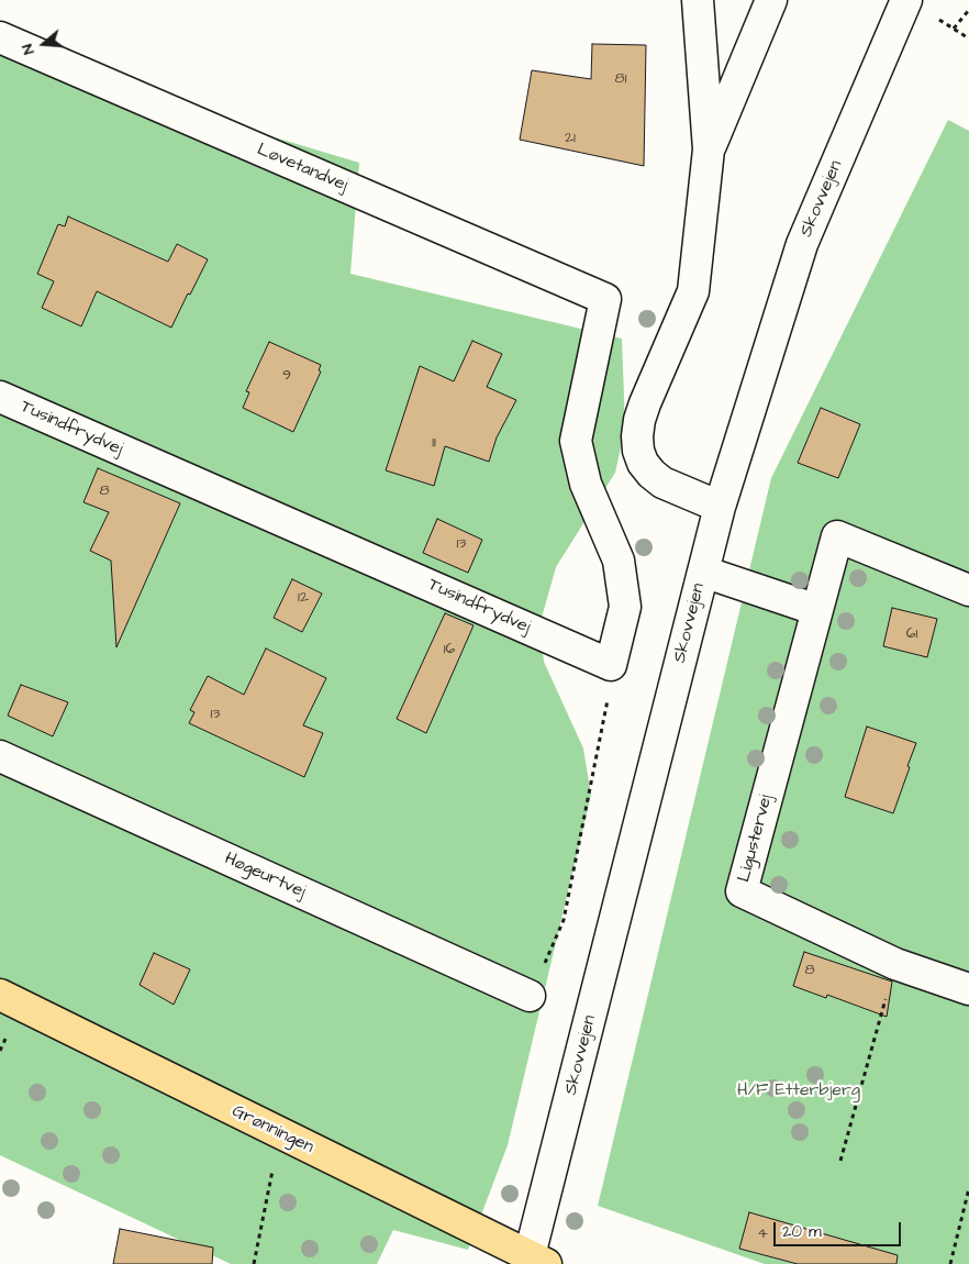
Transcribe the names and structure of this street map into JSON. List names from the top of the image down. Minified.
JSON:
{"streets":{"main road":["Grønningen"],"street":["Løvetandvej","Skovvejen","Tusindfrydvej","Ligustervej","Høgeurtvej"]},"crossings":[["Løvetandvej","Tusindfrydvej"],["Skovvejen","Grønningen"]],"parks":["H/F Etterbjerg"],"house_numbers":["81","21","9","11","8","13","12","61","16","13","8","4"],"scale_bar":"20 m","north":"left"}
